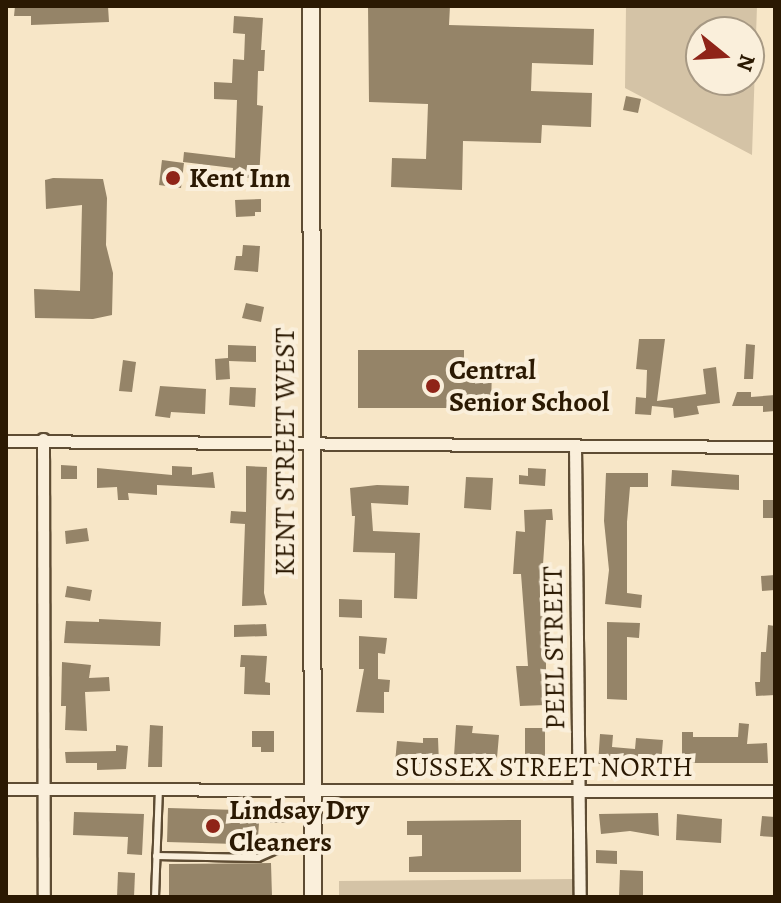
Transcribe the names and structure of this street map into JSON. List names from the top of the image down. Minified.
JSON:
{"streets":{"main road":["KENT STREET WEST"],"street":["PEEL STREET","SUSSEX STREET NORTH"]},"crossings":[["KENT STREET WEST","SUSSEX STREET NORTH"],["PEEL STREET","SUSSEX STREET NORTH"]],"places":["Kent Inn","Central Senior School","Lindsay Dry Cleaners"],"north":"right"}
